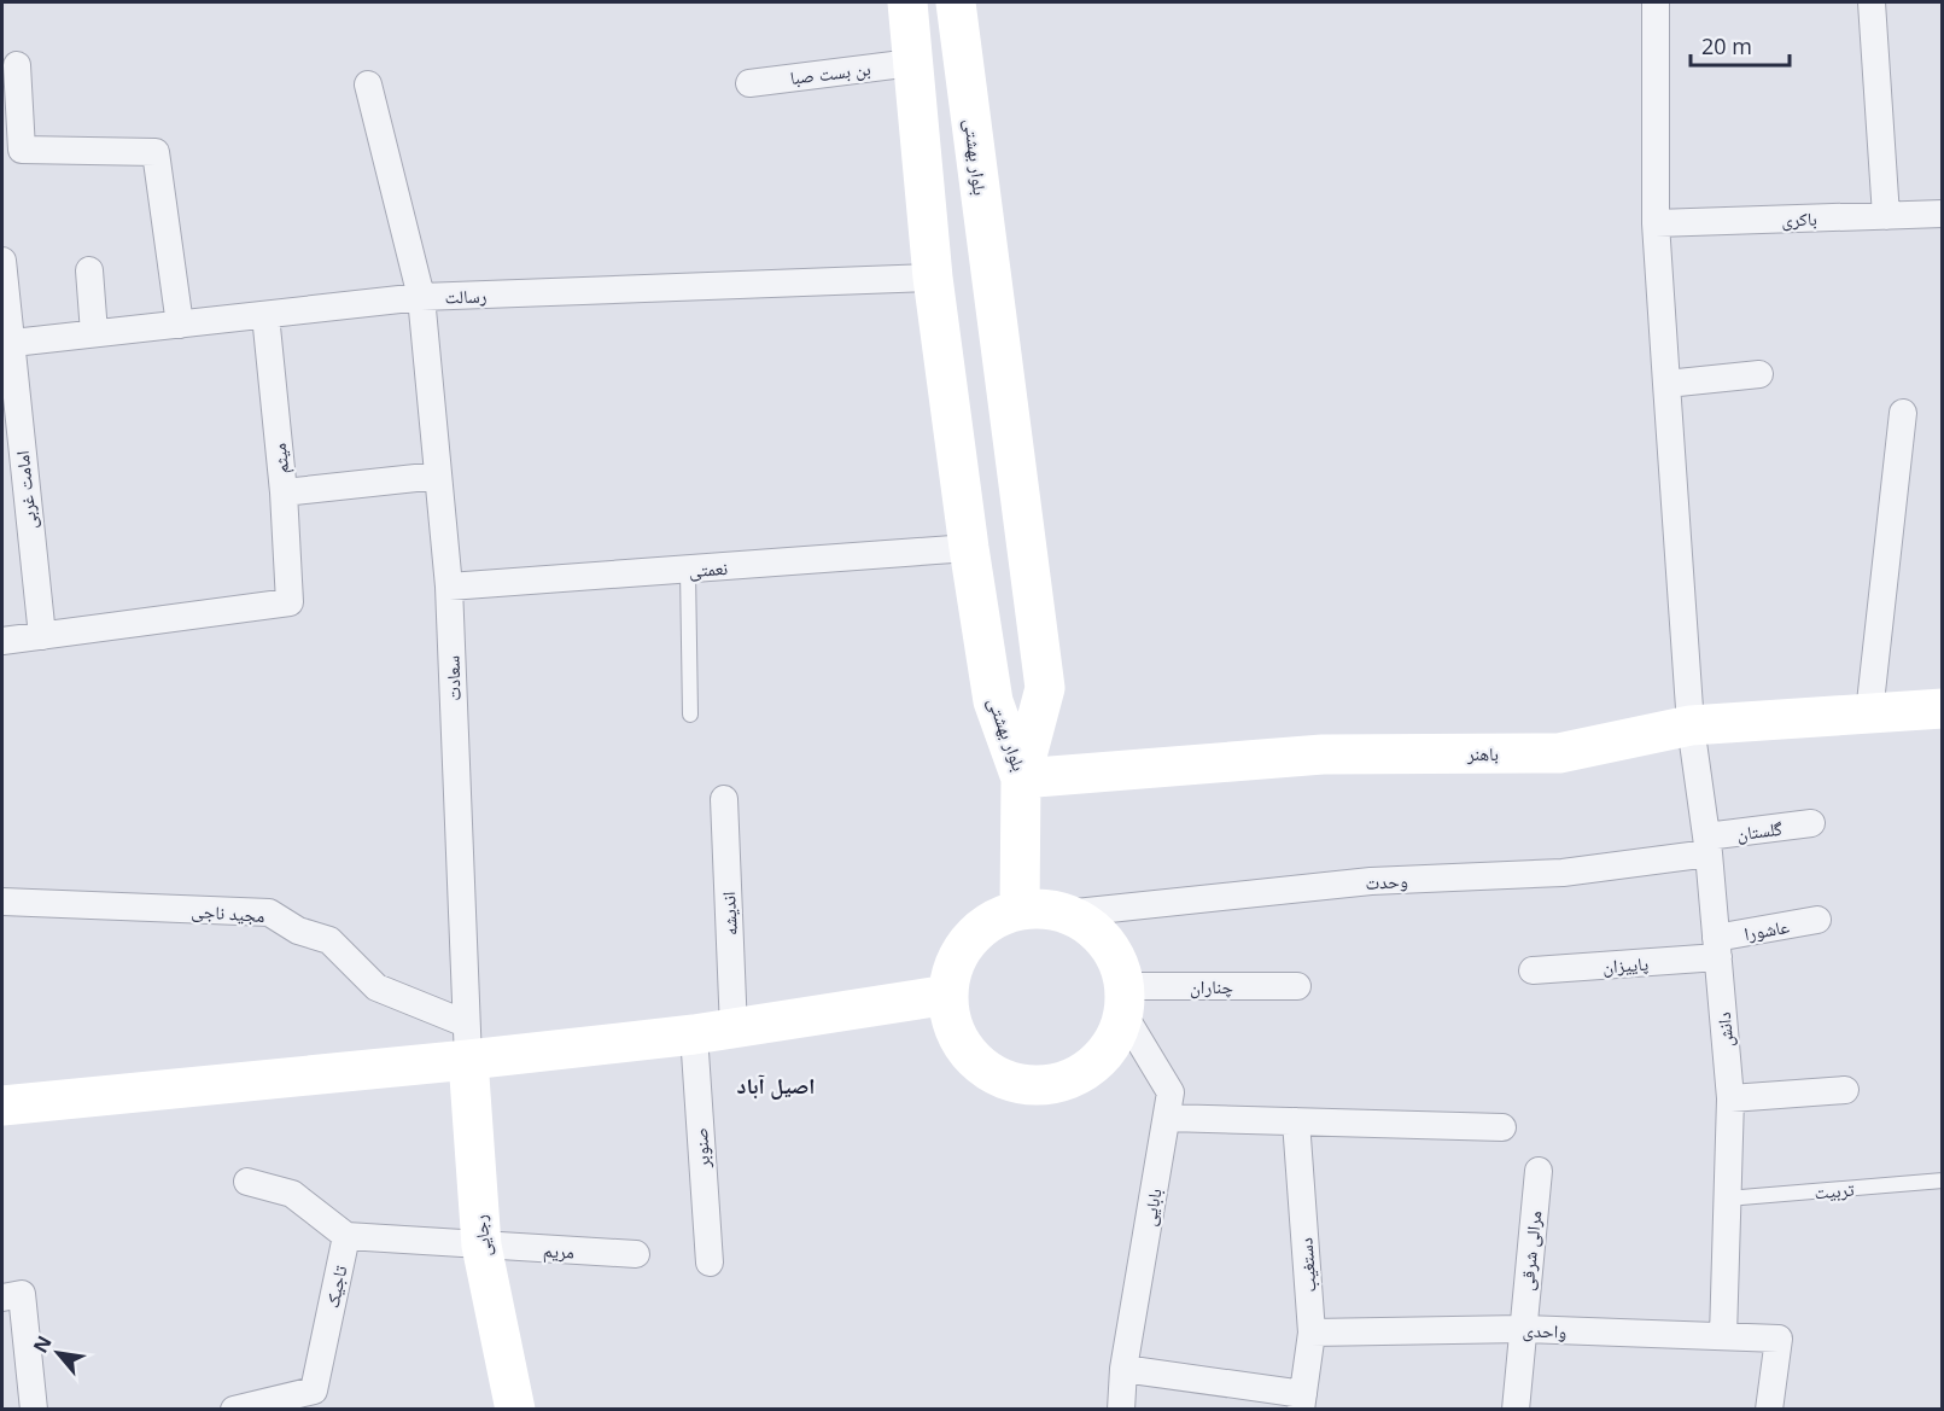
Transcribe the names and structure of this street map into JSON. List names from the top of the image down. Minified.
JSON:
{"streets":{"main road":["بلوار بهشتی","باهنر","رجایی"],"street":["بن بست صبا","باکری","رسالت","میثم","امامت غربی","نعمتی","سعادت","گلستان","وحدت","مجید ناجی","اندیشه","عاشورا","پاییزان","چناران","دانش","صنوبر","بابایی","مریم","مرالی شرقی","دستغیب","تاجیک","واحدی"],"lane":["تربیت"]},"crossings":[["بن بست صبا","بلوار بهشتی"],["بلوار بهشتی","رسالت"],["بلوار بهشتی","نعمتی"],["بلوار بهشتی","باهنر"],["باکری","دانش"],["رسالت","میثم"],["رسالت","امامت غربی"],["رسالت","سعادت"],["میثم","امامت غربی"],["نعمتی","سعادت"],["سعادت","مجید ناجی"],["سعادت","رجایی"],["باهنر","دانش"],["گلستان","وحدت"],["گلستان","دانش"],["وحدت","چناران"],["وحدت","دانش"],["وحدت","بابایی"],["مجید ناجی","رجایی"],["عاشورا","پاییزان"],["عاشورا","دانش"],["پاییزان","دانش"],["چناران","بابایی"],["دانش","تربیت"],["دانش","واحدی"],["رجایی","مریم"],["مرالی شرقی","واحدی"],["دستغیب","واحدی"]],"districts":["اصیل آباد"],"scale_bar":"20 m","north":"top left"}
